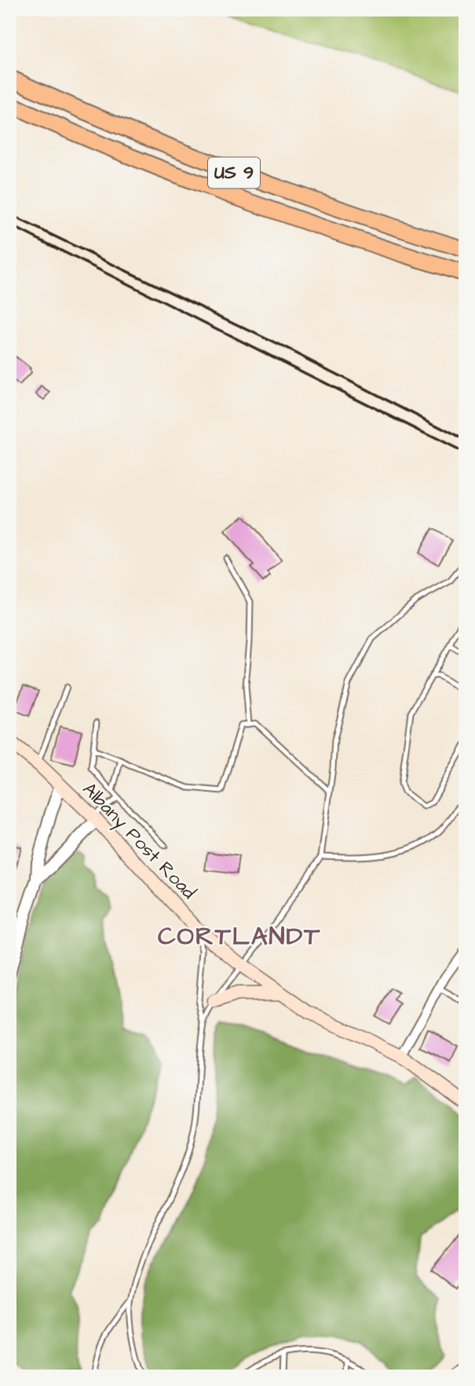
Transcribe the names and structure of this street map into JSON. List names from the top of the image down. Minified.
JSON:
{"streets":{"highway":["US 9"],"main road":["Albany Post Road"]},"districts":["CORTLANDT"]}
